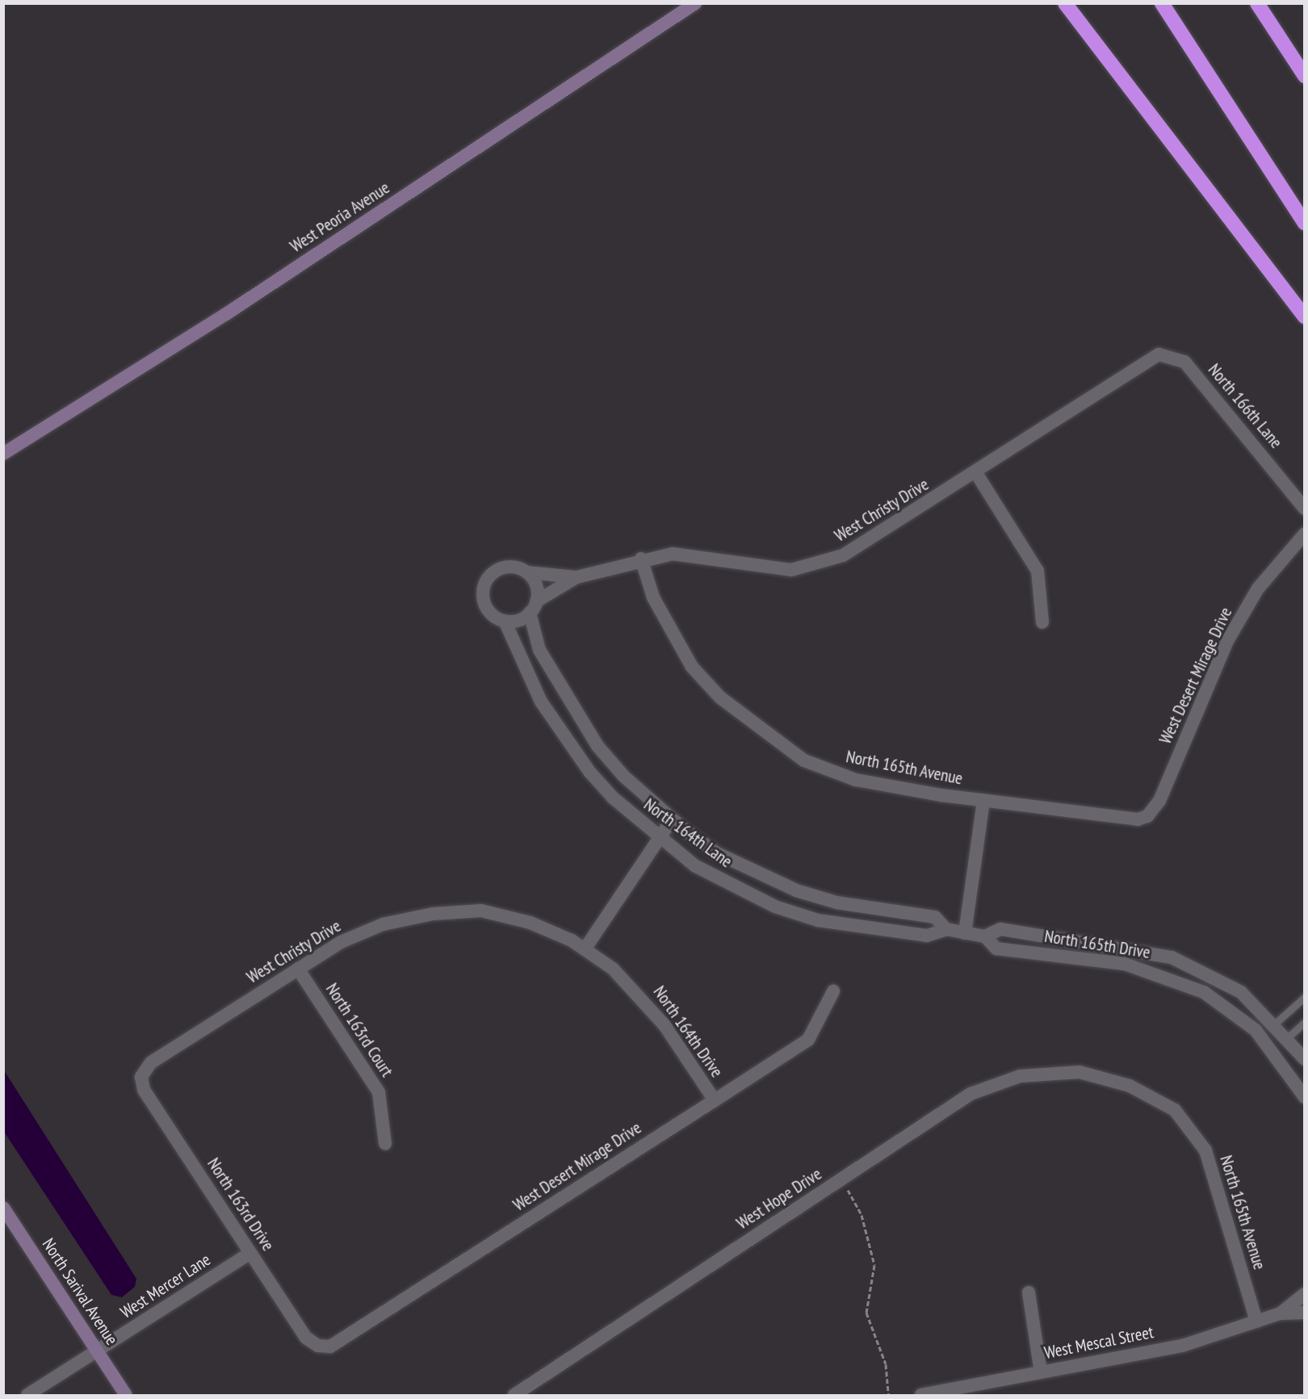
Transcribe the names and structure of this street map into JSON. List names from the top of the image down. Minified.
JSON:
{"streets":{"main road":["West Peoria Avenue","North Sarival Avenue"],"street":["North 166th Lane","West Christy Drive","West Desert Mirage Drive","North 165th Avenue","North 164th Lane","North 165th Drive","North 163rd Court","North 164th Drive","West Hope Drive","North 163rd Drive","West Mercer Lane","West Mescal Street"]},"crossings":[["North 166th Lane","West Christy Drive"],["West Christy Drive","North 165th Avenue"],["West Christy Drive","North 163rd Court"],["West Christy Drive","North 164th Drive"],["West Christy Drive","North 163rd Drive"],["West Desert Mirage Drive","North 165th Avenue"],["West Desert Mirage Drive","North 164th Drive"],["West Desert Mirage Drive","North 163rd Drive"],["North 165th Avenue","West Hope Drive"],["North 165th Avenue","West Mescal Street"],["North 164th Lane","North 165th Drive"],["North 163rd Drive","West Mercer Lane"],["West Mercer Lane","North Sarival Avenue"]]}
